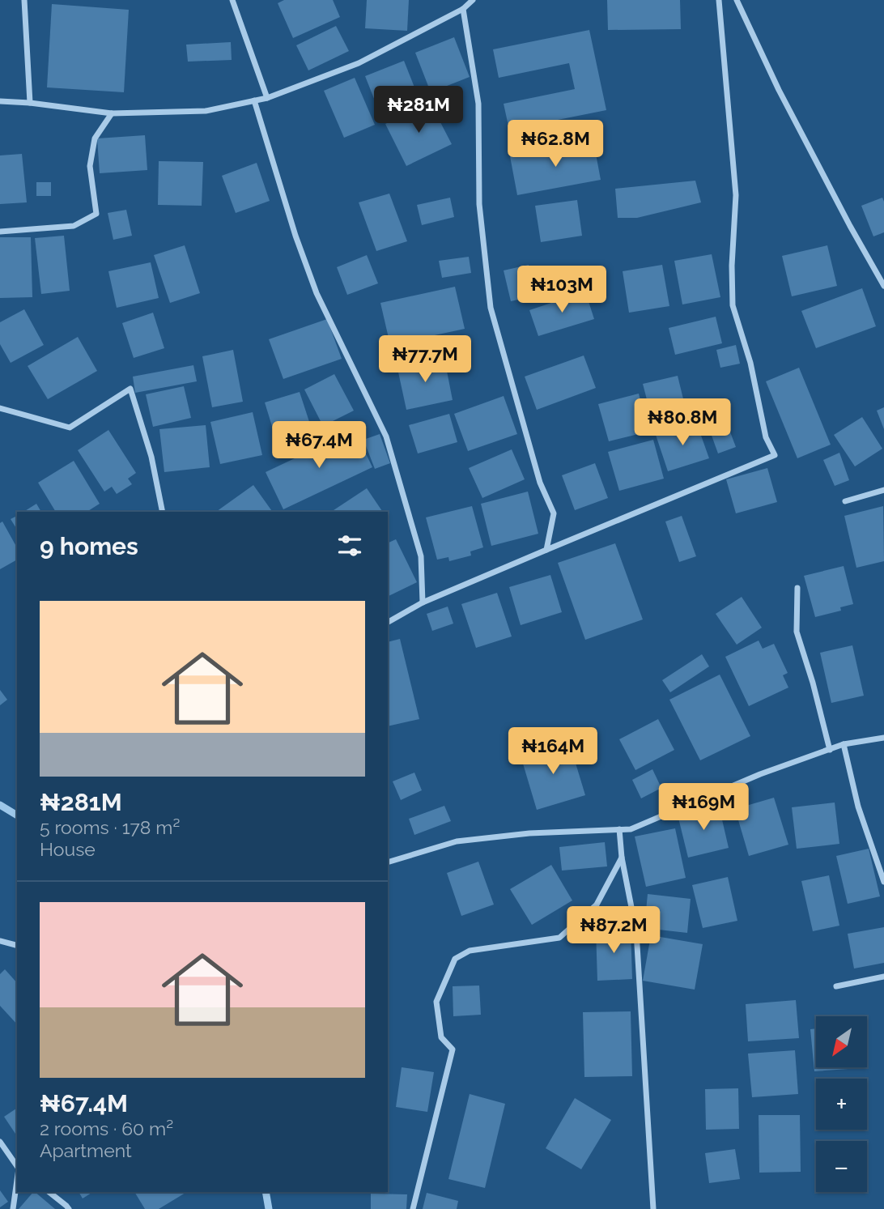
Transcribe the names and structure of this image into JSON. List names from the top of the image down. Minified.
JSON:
{"north":"bottom left","page":{"price":["₦281M","₦62.8M","₦103M","₦77.7M","₦80.8M","₦67.4M","₦164M","₦169M","₦87.2M"],"heading":"9 homes","list":[{"name":"₦281M","note":"5 rooms · 178 m² · House"},{"name":"₦67.4M","note":"2 rooms · 60 m² · Apartment"}],"map_buttons":["+","−"]}}
